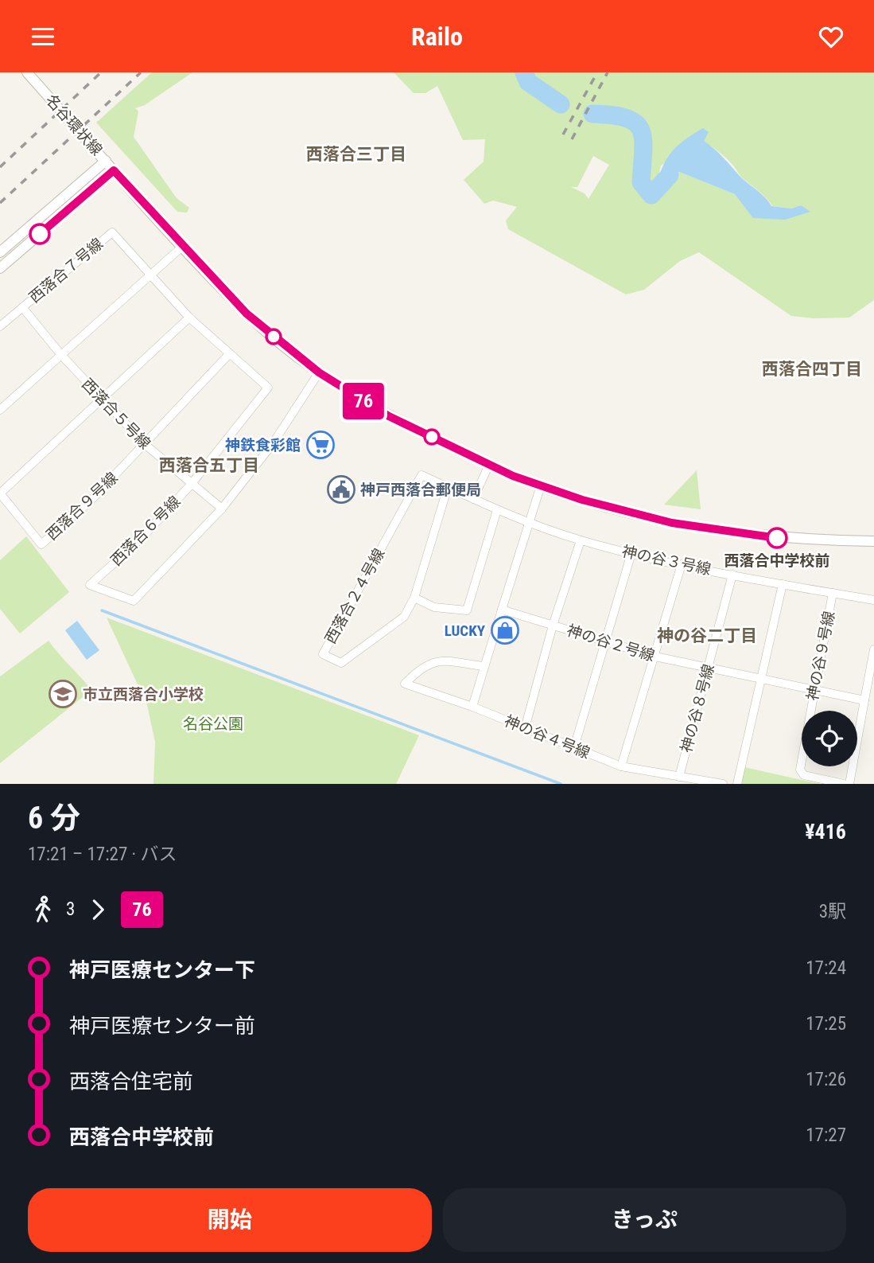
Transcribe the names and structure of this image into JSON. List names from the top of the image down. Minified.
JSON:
{"streets":{"street":["名谷環状線","西落合７号線","西落合５号線","西落合９号線","西落合６号線","神の谷３号線","西落合２４号線","神の谷２号線","神の谷９号線","神の谷８号線","神の谷４号線"]},"crossings":[["西落合７号線","西落合５号線"],["西落合７号線","西落合６号線"],["西落合５号線","西落合９号線"],["西落合５号線","西落合６号線"],["西落合９号線","西落合６号線"],["神の谷３号線","西落合２４号線"],["神の谷３号線","神の谷９号線"],["神の谷３号線","神の谷８号線"],["神の谷２号線","神の谷９号線"],["神の谷２号線","神の谷８号線"],["神の谷８号線","神の谷４号線"]],"districts":["西落合三丁目","西落合四丁目","西落合五丁目","神の谷二丁目"],"parks":["名谷公園"],"places":{"supermarket":["神鉄食彩館"],"public building":["神戸西落合郵便局"],"other":["西落合中学校前"],"shop":["LUCKY"],"school or university":["市立西落合小学校"]},"lines":["bus line 76"],"page":{"header":"Railo","on_map":"76","heading":["6 分","17:21 – 17:27 · バス","¥416"],"legs":["3","76","3駅"],"list":[{"name":"神戸医療センター下","value":"17:24"},{"name":"神戸医療センター前","value":"17:25"},{"name":"西落合住宅前","value":"17:26"},{"name":"西落合中学校前","value":"17:27"}],"buttons":["開始","きっぷ"]}}
